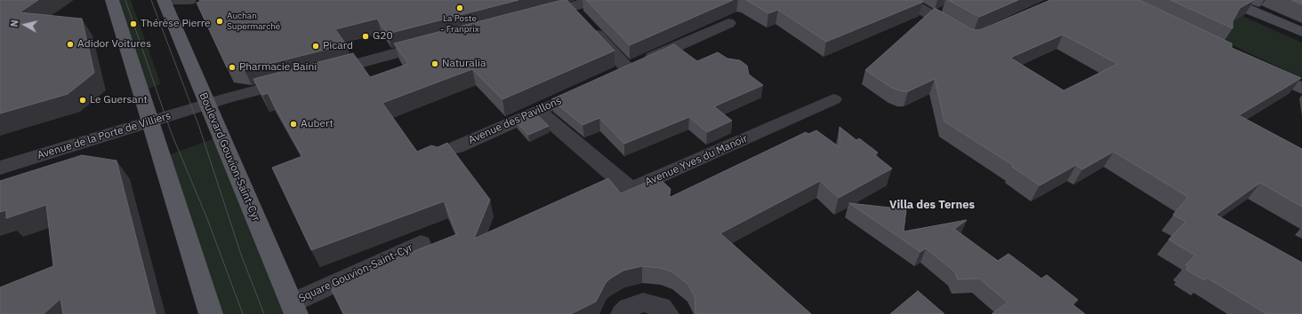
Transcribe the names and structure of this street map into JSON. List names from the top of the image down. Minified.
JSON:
{"streets":{"main road":["Boulevard Gouvion-Saint-Cyr"],"street":["Avenue des Pavillons","Avenue de la Porte de Villiers","Avenue Yves du Manoir","Square Gouvion-Saint-Cyr"]},"crossings":[["Avenue des Pavillons","Avenue Yves du Manoir"],["Avenue de la Porte de Villiers","Boulevard Gouvion-Saint-Cyr"],["Boulevard Gouvion-Saint-Cyr","Square Gouvion-Saint-Cyr"]],"districts":["Villa des Ternes"],"places":["La Poste - Franprix","Auchan Supermarché","Thérèse Pierre","G20","Adidor Voitures","Picard","Naturalia","Pharmacie Baini","Le Guersant","Aubert"],"north":"left"}
